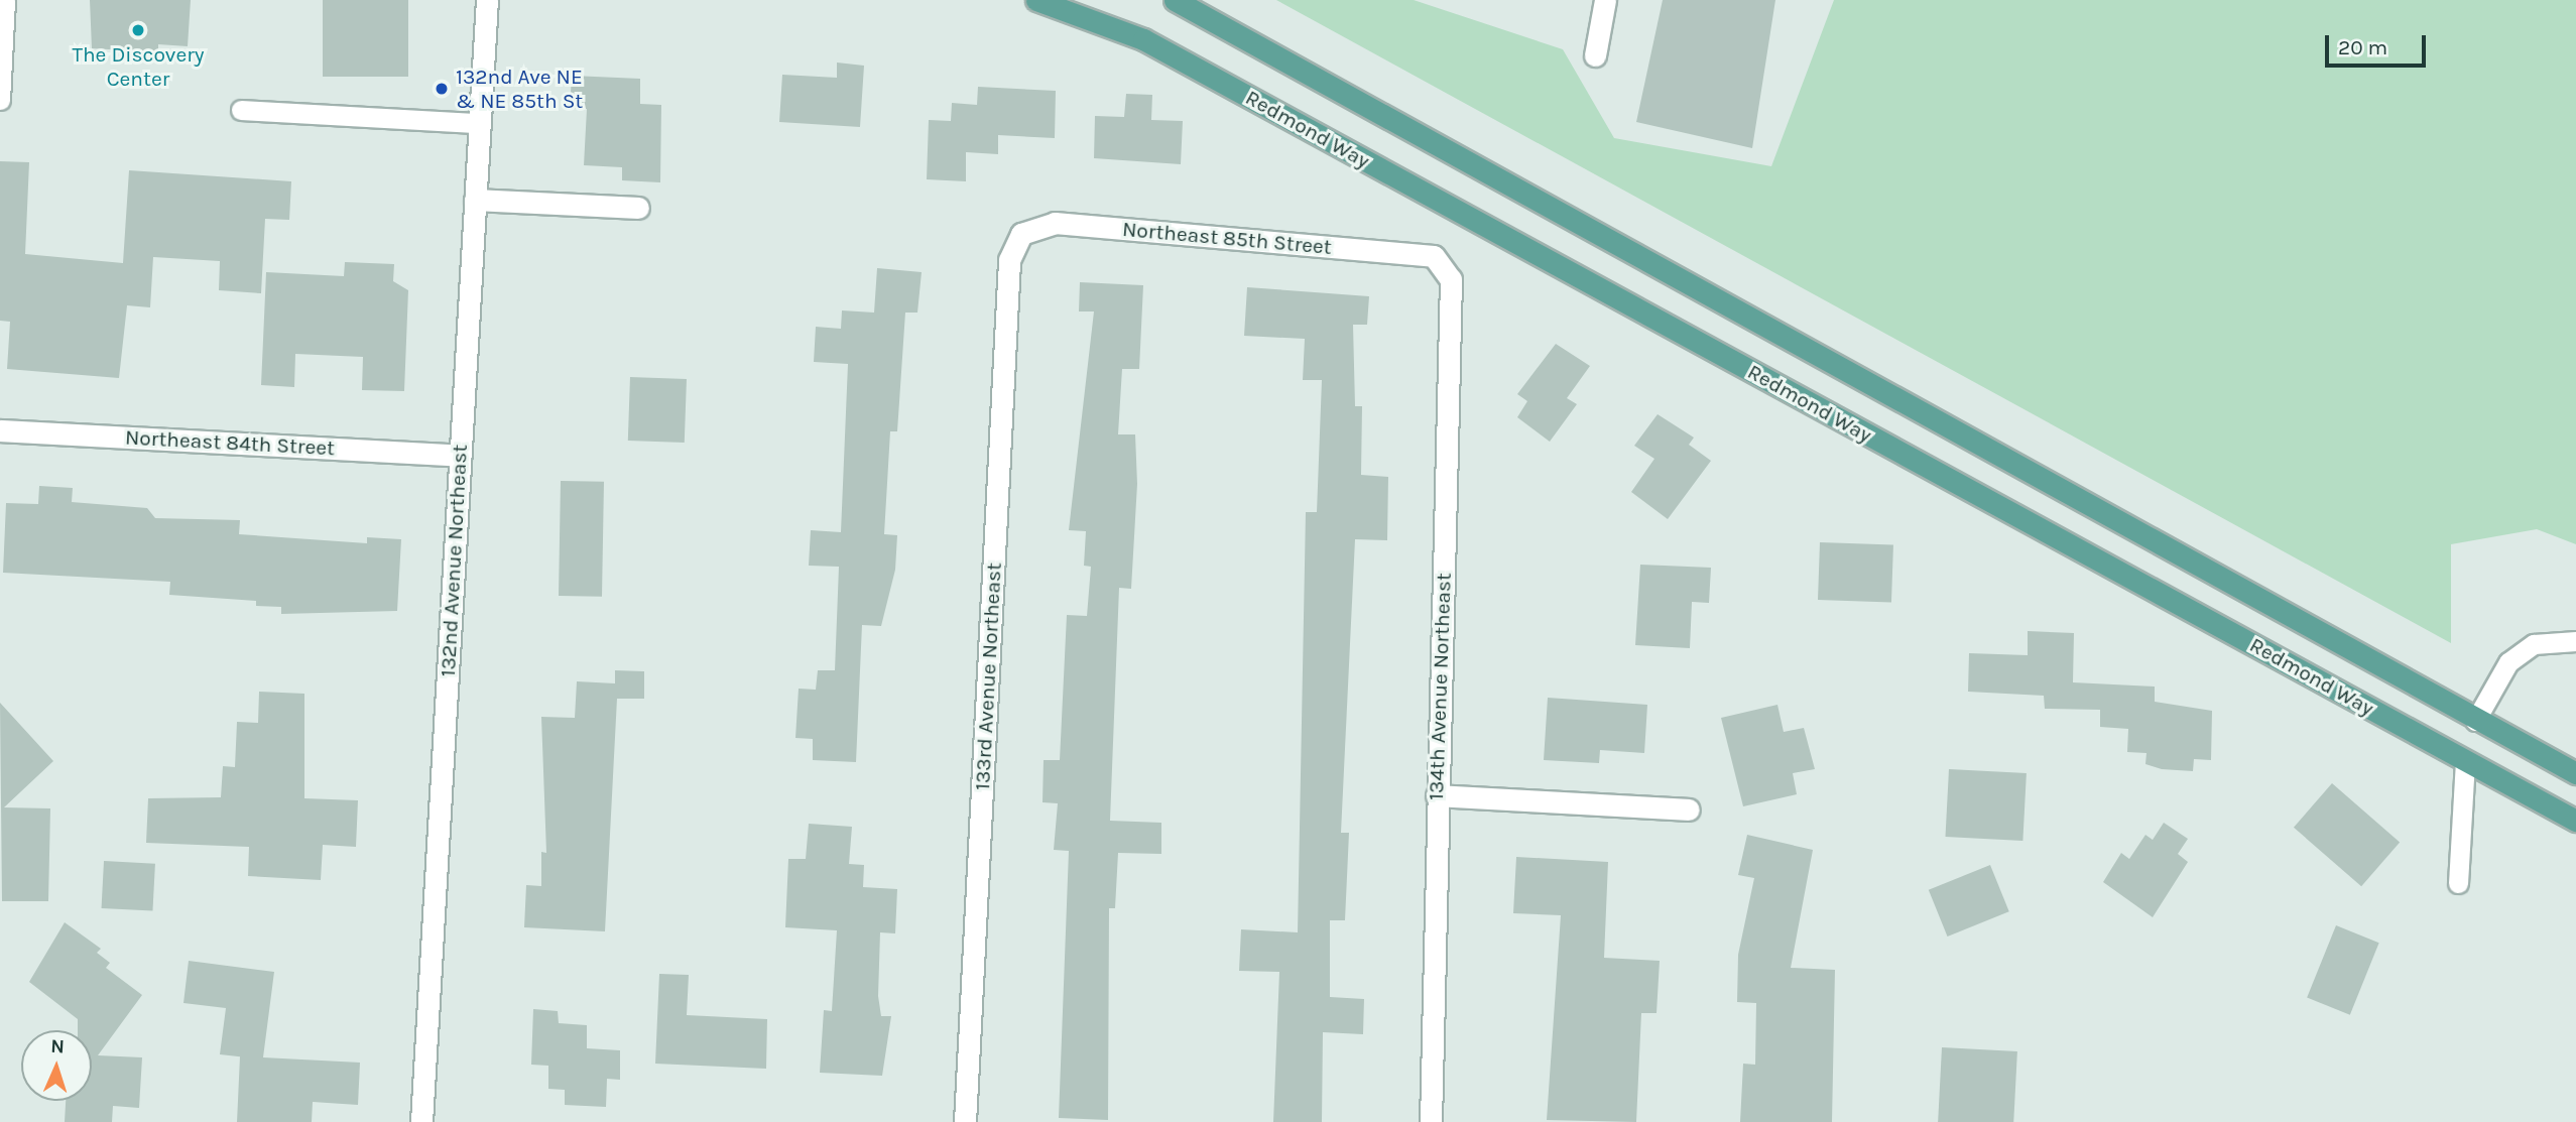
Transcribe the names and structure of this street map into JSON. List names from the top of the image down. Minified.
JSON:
{"streets":{"main road":["Redmond Way"],"street":["Northeast 85th Street","Northeast 84th Street","132nd Avenue Northeast","133rd Avenue Northeast","134th Avenue Northeast"]},"crossings":[["Northeast 85th Street","133rd Avenue Northeast"],["Northeast 85th Street","134th Avenue Northeast"],["Northeast 84th Street","132nd Avenue Northeast"]],"places":["The Discovery Center","132nd Ave NE & NE 85th St"],"scale_bar":"20 m","north":"top"}
